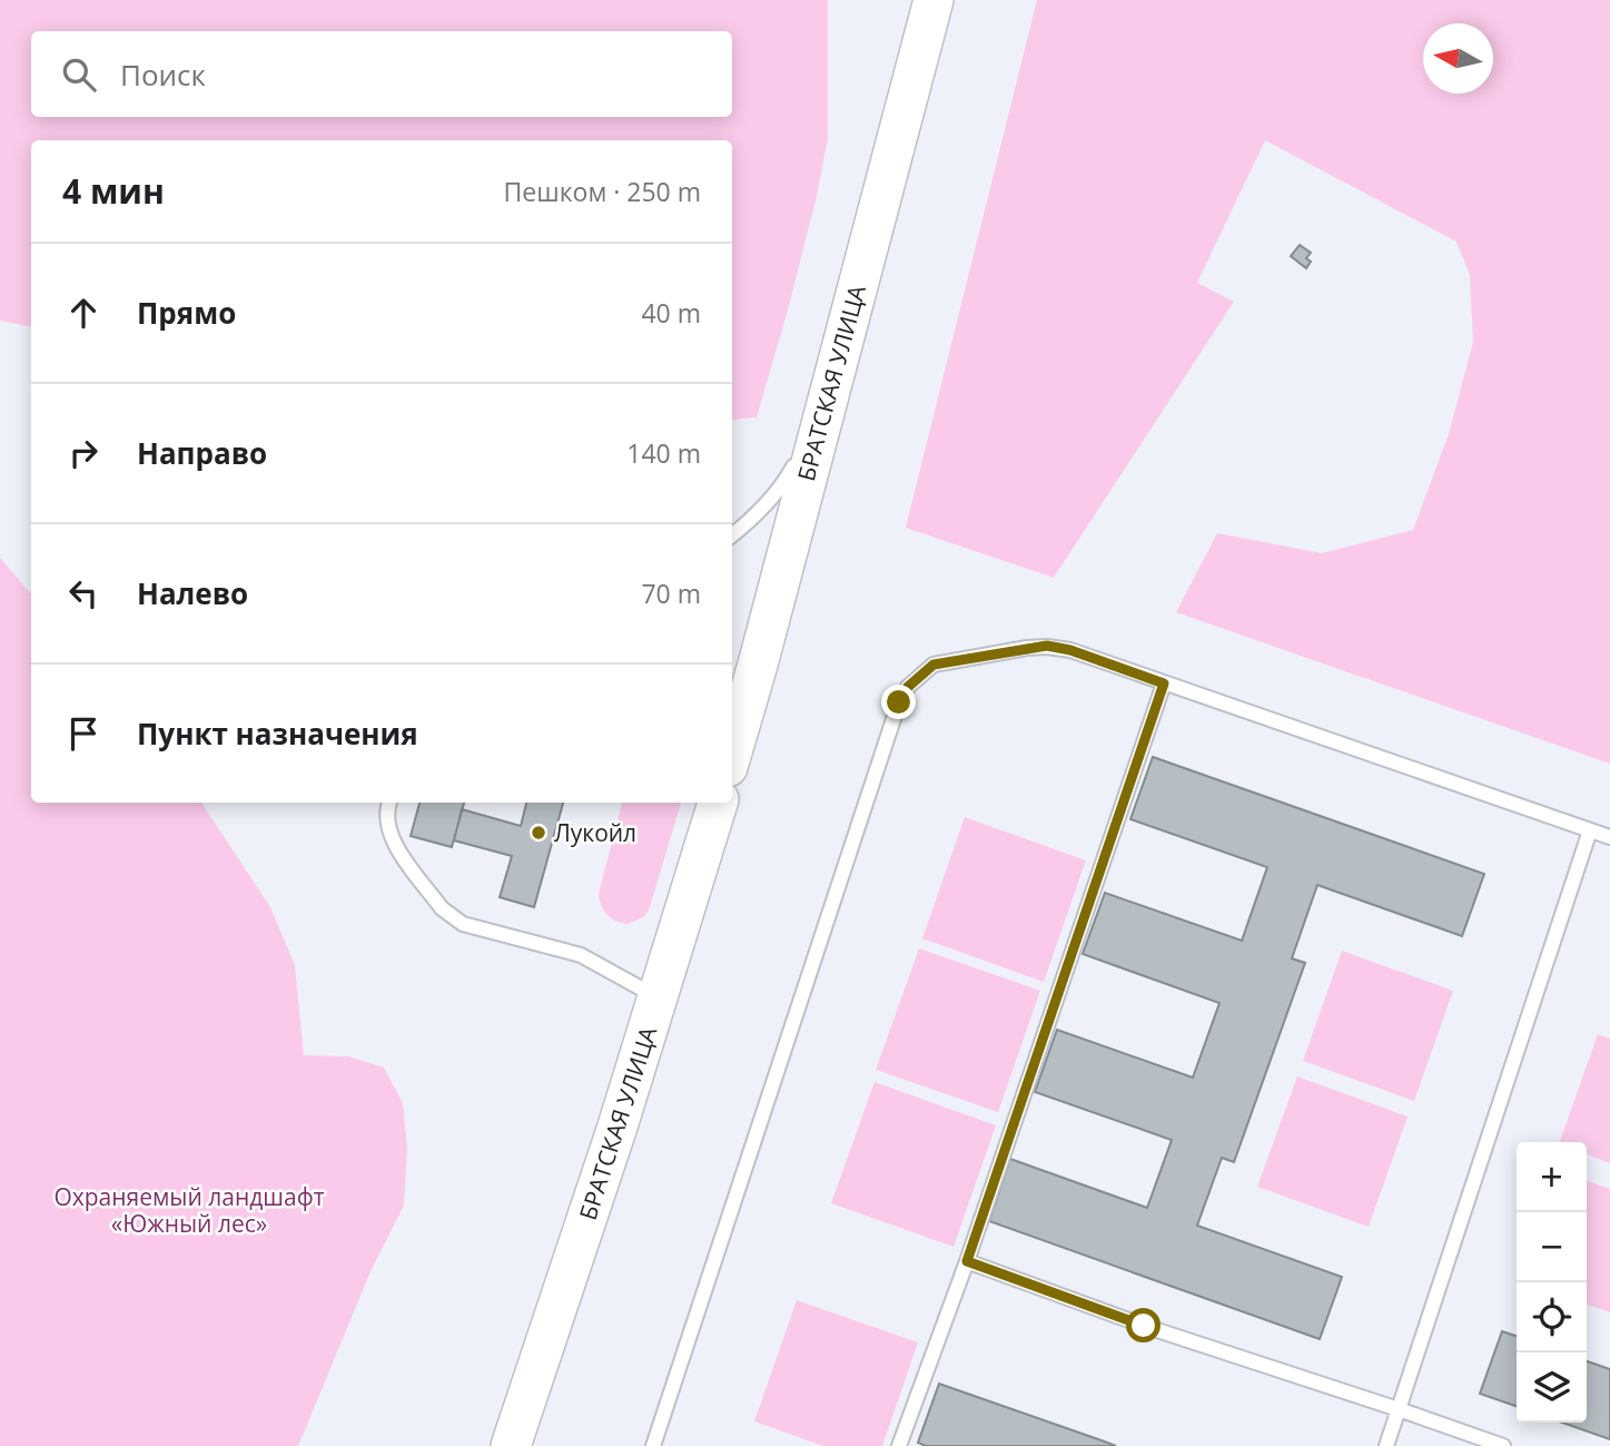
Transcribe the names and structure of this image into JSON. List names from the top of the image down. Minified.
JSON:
{"streets":{"main road":["БРАТСКАЯ УЛИЦА"]},"parks":["Охраняемый ландшафт «Южный лес»"],"places":["Лукойл"],"north":"left","page":{"search":"Поиск","heading":["4 мин","Пешком · 250 m"],"list":[["Прямо","40 m"],["Направо","140 m"],["Налево","70 m"],"Пункт назначения"],"map_buttons":["+","−"]}}
